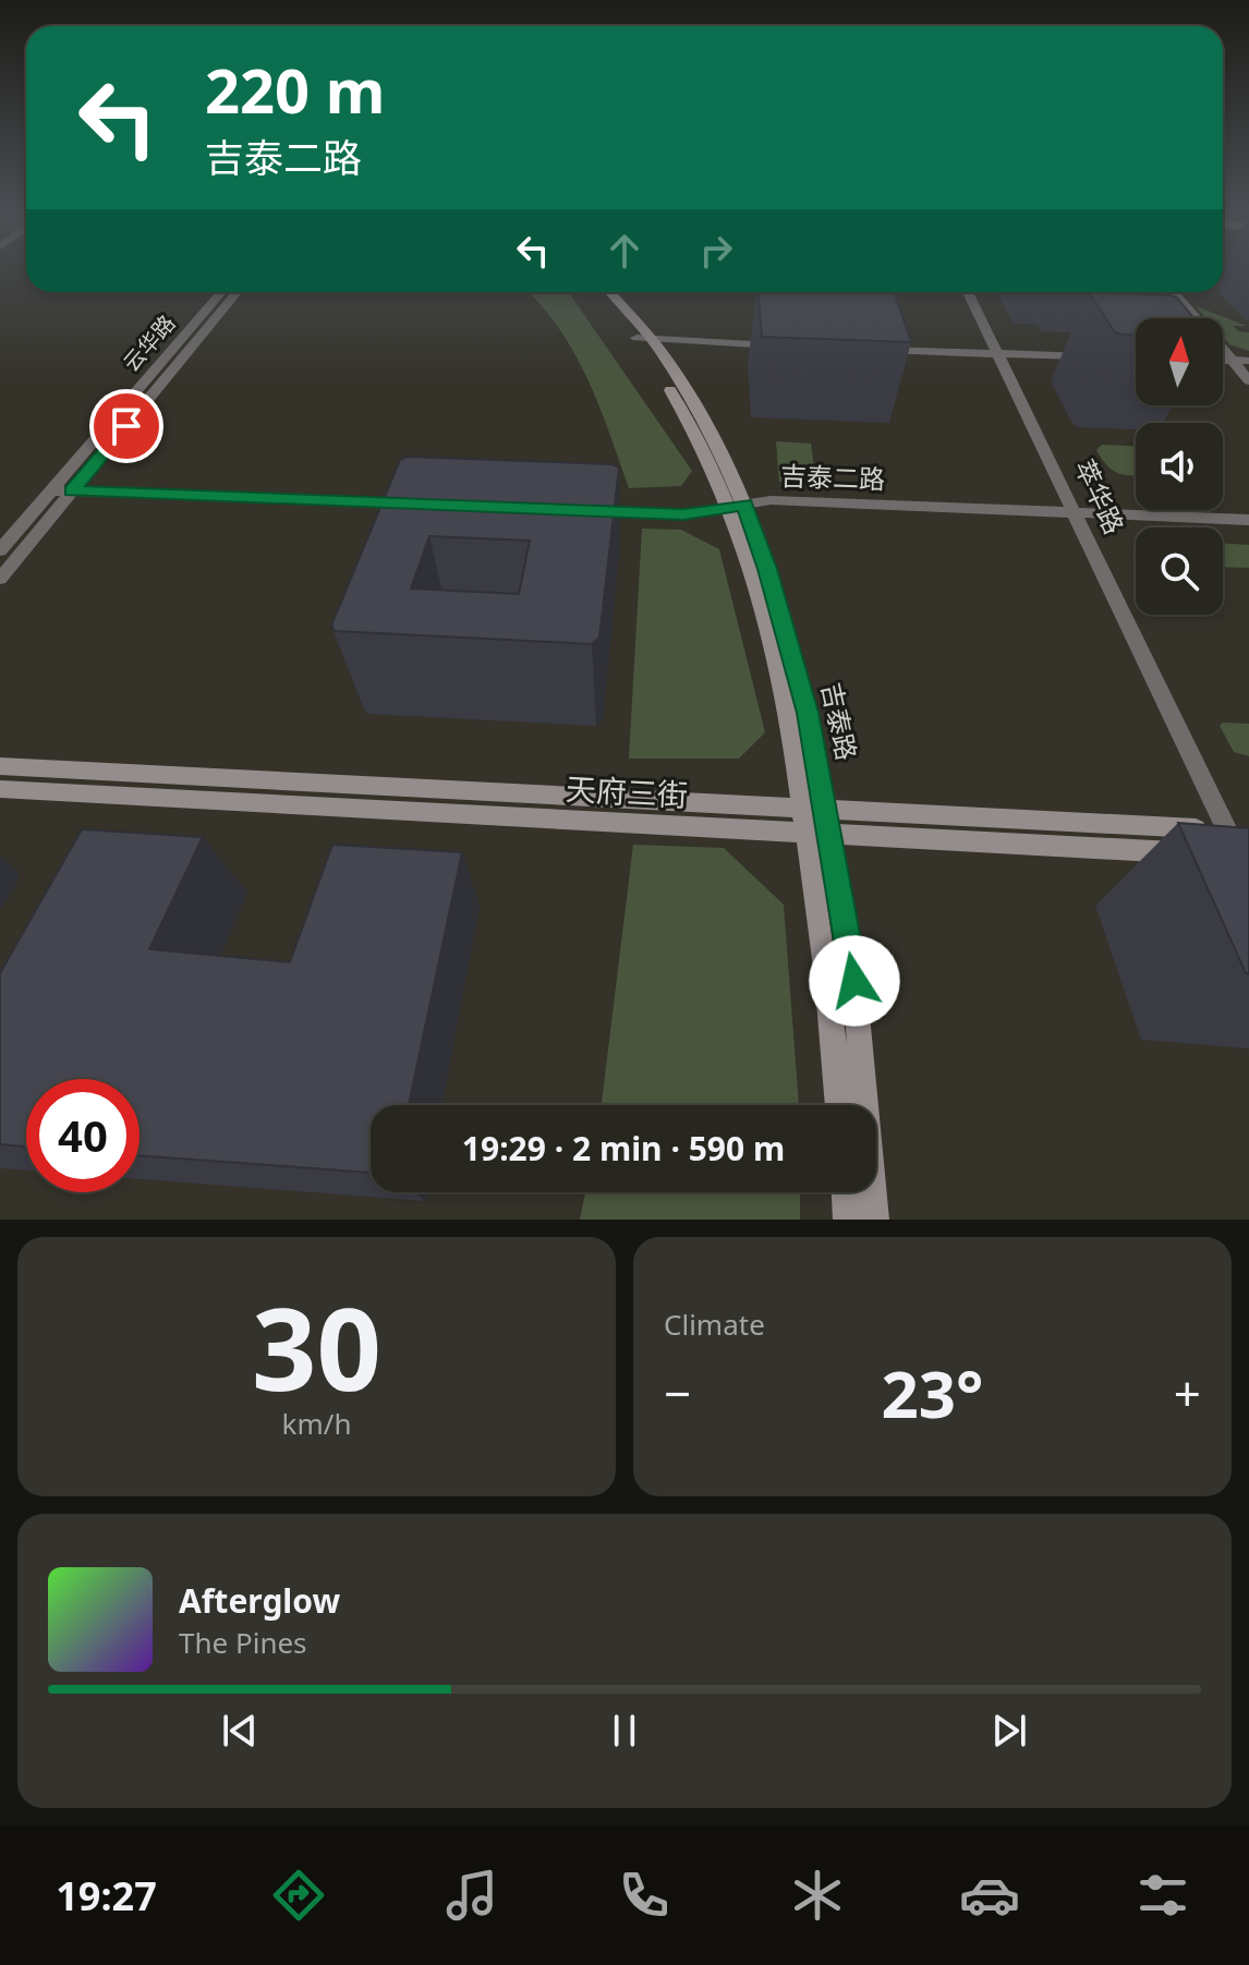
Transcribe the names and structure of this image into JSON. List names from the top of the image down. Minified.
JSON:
{"streets":{"street":["云华路","吉泰二路","萃华路","吉泰路","天府三街"]},"crossings":[["吉泰二路","萃华路"],["吉泰二路","吉泰路"],["萃华路","天府三街"],["吉泰路","天府三街"]],"north":"top","page":{"turn":["220 m","吉泰二路"],"limit":"40","trip":"19:29 · 2 min · 590 m","tile":[["30","km/h"],"Climate"],"heat":["−","23°","+"],"song":["Afterglow","The Pines"],"tabs":"19:27"}}
